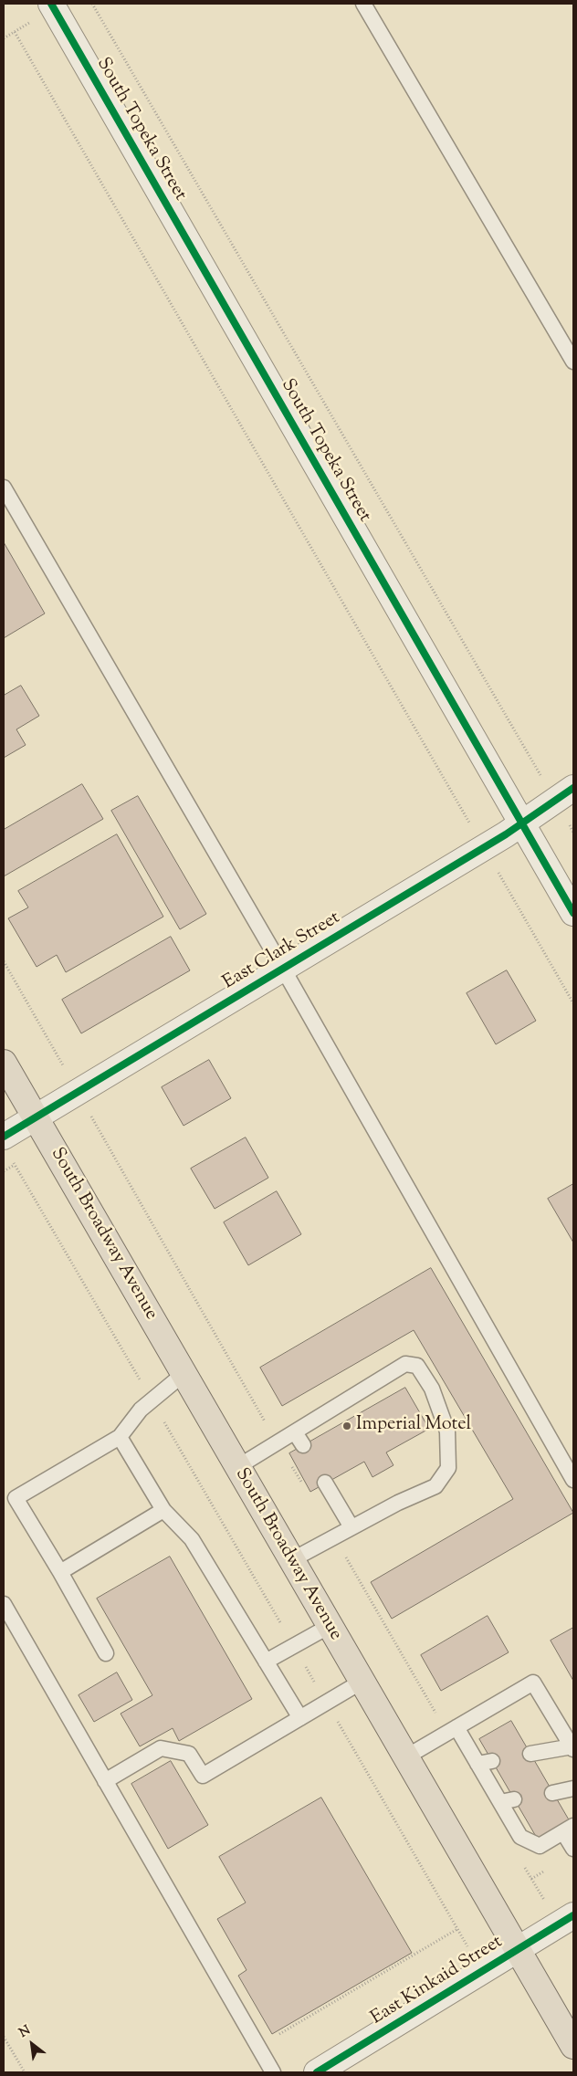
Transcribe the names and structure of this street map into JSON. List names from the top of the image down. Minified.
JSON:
{"streets":{"main road":["South Broadway Avenue"],"street":["South Topeka Street","East Clark Street","East Kinkaid Street"]},"crossings":[["South Topeka Street","East Clark Street"],["East Clark Street","South Broadway Avenue"],["South Broadway Avenue","East Kinkaid Street"]],"places":["Imperial Motel"],"north":"top left"}
